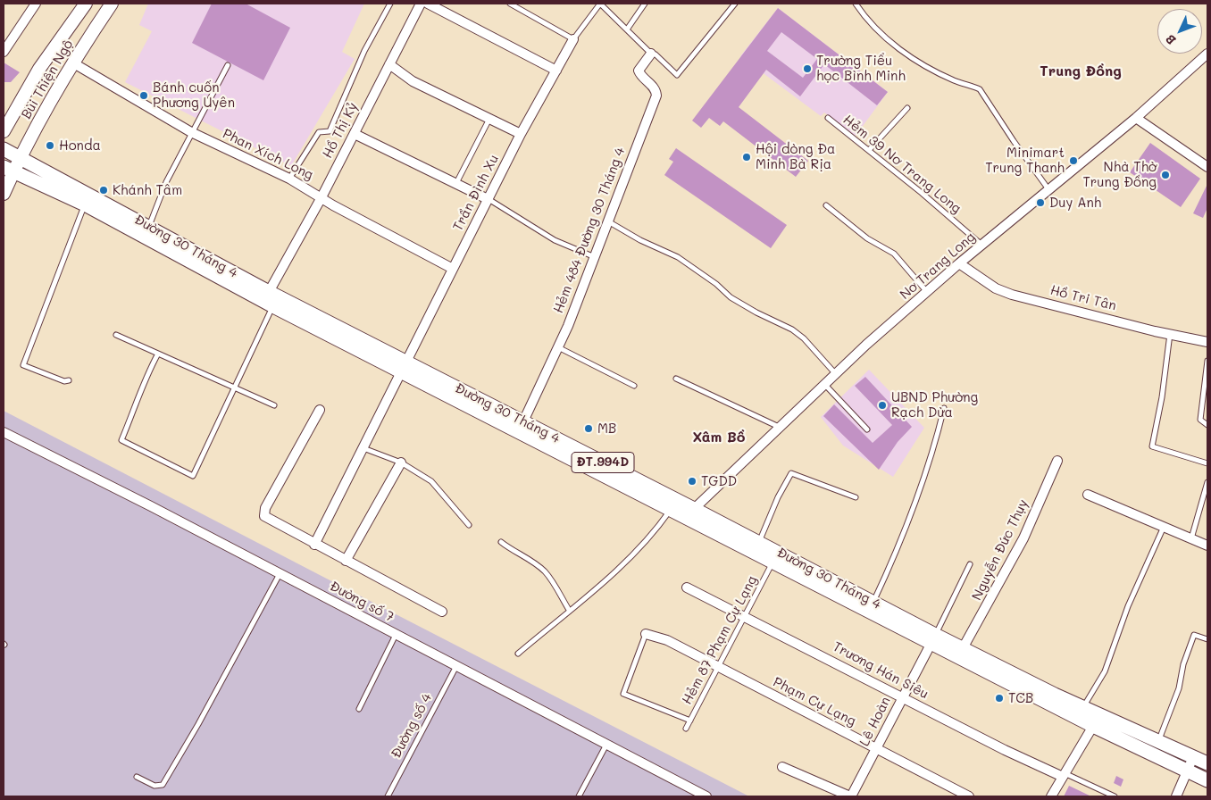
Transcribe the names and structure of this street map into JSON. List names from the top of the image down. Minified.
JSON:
{"streets":{"main road":["Bùi Thiện Ngộ","Đường 30 Tháng 4","ĐT.994D"],"street":["Hồ Thị Kỷ","Phan Xích Long","Trần Đình Xu","Hẻm 484 Đường 30 Tháng 4","Nơ Trang Long","Hồ Tri Tân","Nguyễn Đức Thụy","Đường số 7","Trương Hán Siêu","Phạm Cự Lạng","Lê Hoàn"],"lane":["Hẻm 39 Nơ Trang Long","Hẻm 87 Phạm Cự Lạng","Đường số 4"]},"crossings":[["Bùi Thiện Ngộ","Phan Xích Long"],["Bùi Thiện Ngộ","Đường 30 Tháng 4"],["Hồ Thị Kỷ","Phan Xích Long"],["Hồ Thị Kỷ","Đường 30 Tháng 4"],["Phan Xích Long","Trần Đình Xu"],["Hẻm 39 Nơ Trang Long","Nơ Trang Long"],["Trần Đình Xu","Đường 30 Tháng 4"],["Hẻm 484 Đường 30 Tháng 4","Đường 30 Tháng 4"],["Đường 30 Tháng 4","Nơ Trang Long"],["Đường 30 Tháng 4","Nguyễn Đức Thụy"],["Đường 30 Tháng 4","Hẻm 87 Phạm Cự Lạng"],["Đường 30 Tháng 4","Lê Hoàn"],["Nơ Trang Long","Hồ Tri Tân"],["Đường số 7","Đường số 4"],["Hẻm 87 Phạm Cự Lạng","Trương Hán Siêu"],["Hẻm 87 Phạm Cự Lạng","Phạm Cự Lạng"],["Trương Hán Siêu","Lê Hoàn"],["Phạm Cự Lạng","Lê Hoàn"]],"districts":["Trung Đồng","Xâm Bồ"],"places":["Trường Tiểu học Bình Minh","Bánh cuốn Phương Uyên","Honda","Hội dòng Đa Minh Bà Rịa","Minimart Trung Thanh","Nhà Thờ Trung Đồng","Khánh Tâm","Duy Anh","UBND Phường Rạch Dừa","MB","TGDD","TCB"],"north":"bottom left"}
